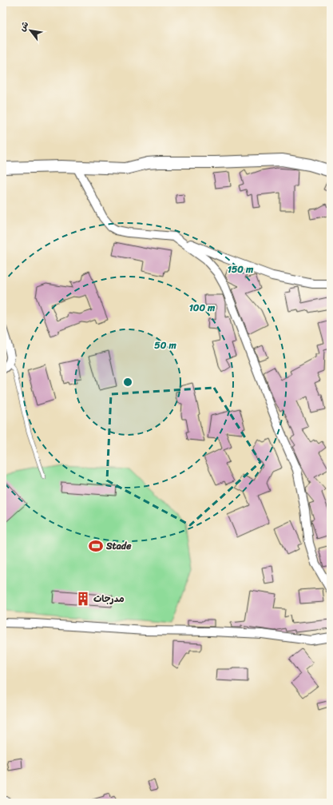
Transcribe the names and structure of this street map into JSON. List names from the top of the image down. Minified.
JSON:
{"places":{"sports":["Stade"],"building":["مدرجات"]},"north":"top left","rings":["150 m","100 m","50 m"]}
